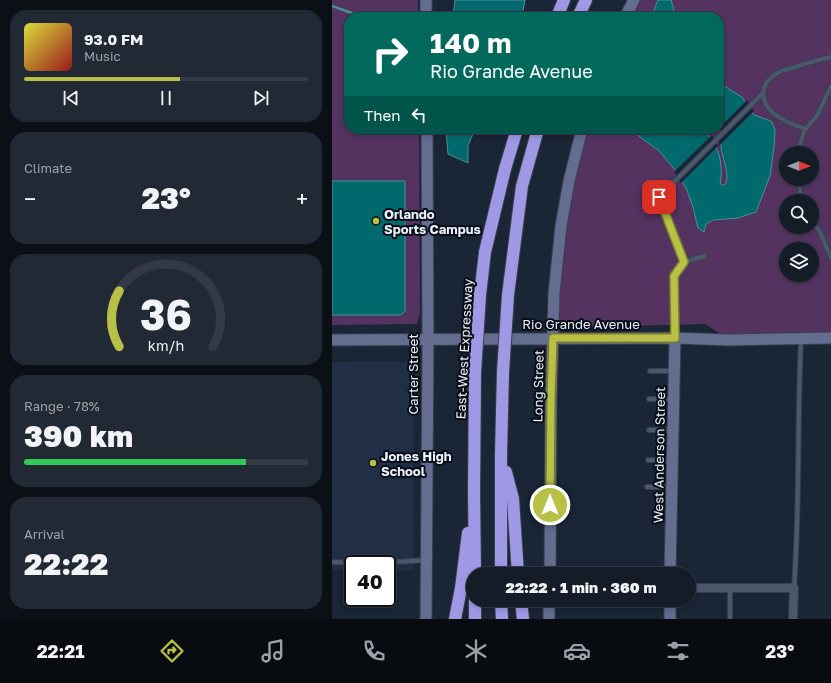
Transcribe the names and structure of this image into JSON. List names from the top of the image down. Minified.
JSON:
{"streets":{"highway":["East-West Expressway"],"street":["Rio Grande Avenue","Carter Street","Long Street","West Anderson Street"]},"crossings":[["Rio Grande Avenue","Carter Street"],["Rio Grande Avenue","Long Street"],["Rio Grande Avenue","West Anderson Street"]],"places":["Orlando Sports Campus","Jones High School"],"north":"right","page":{"turn":["140 m","Rio Grande Avenue"],"song":["93.0 FM","Music"],"then":"Then","tile":["Climate",["Range · 78%","390 km"],["Arrival","22:22"]],"heat":["−","23°","+"],"limit":"40","trip":"22:22 · 1 min · 360 m","tabs":["22:21","23°"],"gauge":["36","km/h"]}}
